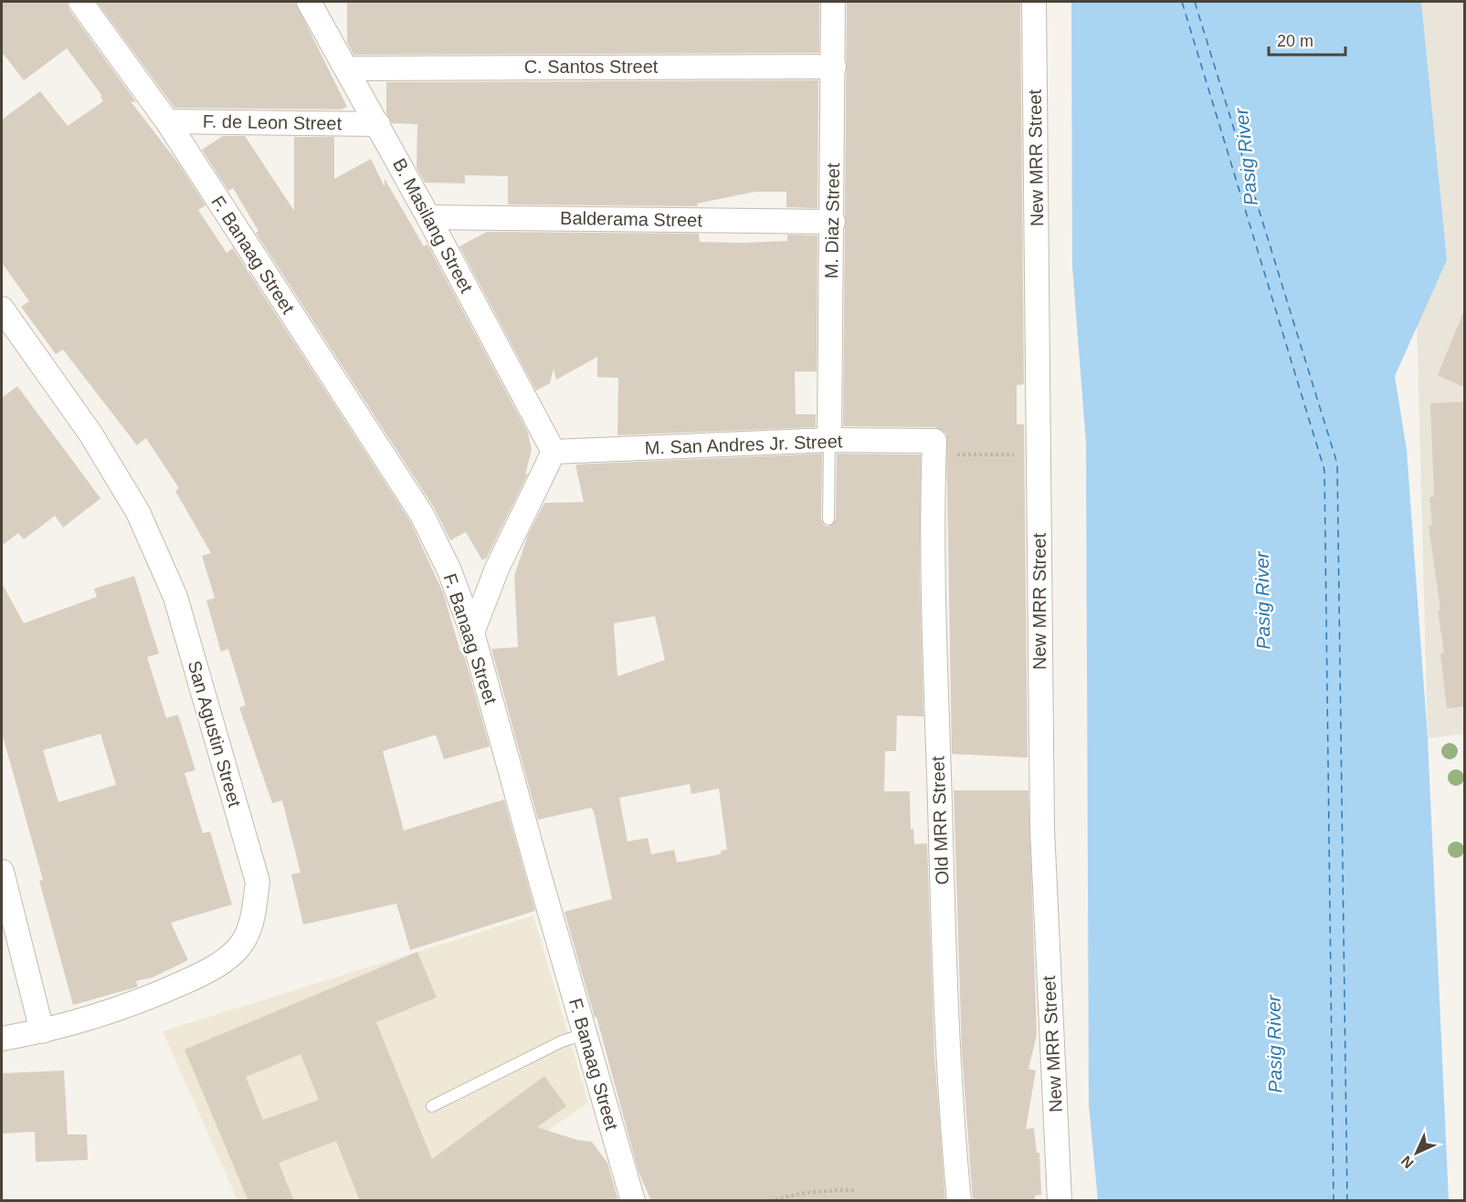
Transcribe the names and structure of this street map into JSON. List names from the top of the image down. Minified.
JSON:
{"streets":{"street":["C. Santos Street","F. de Leon Street","New MRR Street","Balderama Street","M. Diaz Street","B. Masilang Street","F. Banaag Street","M. San Andres Jr. Street","San Agustin Street","Old MRR Street"]},"crossings":[["C. Santos Street","M. Diaz Street"],["C. Santos Street","B. Masilang Street"],["F. de Leon Street","B. Masilang Street"],["F. de Leon Street","F. Banaag Street"],["Balderama Street","M. Diaz Street"],["Balderama Street","B. Masilang Street"],["M. Diaz Street","M. San Andres Jr. Street"],["B. Masilang Street","M. San Andres Jr. Street"],["M. San Andres Jr. Street","Old MRR Street"]],"water":["Pasig River"],"scale_bar":"20 m","north":"bottom left"}
